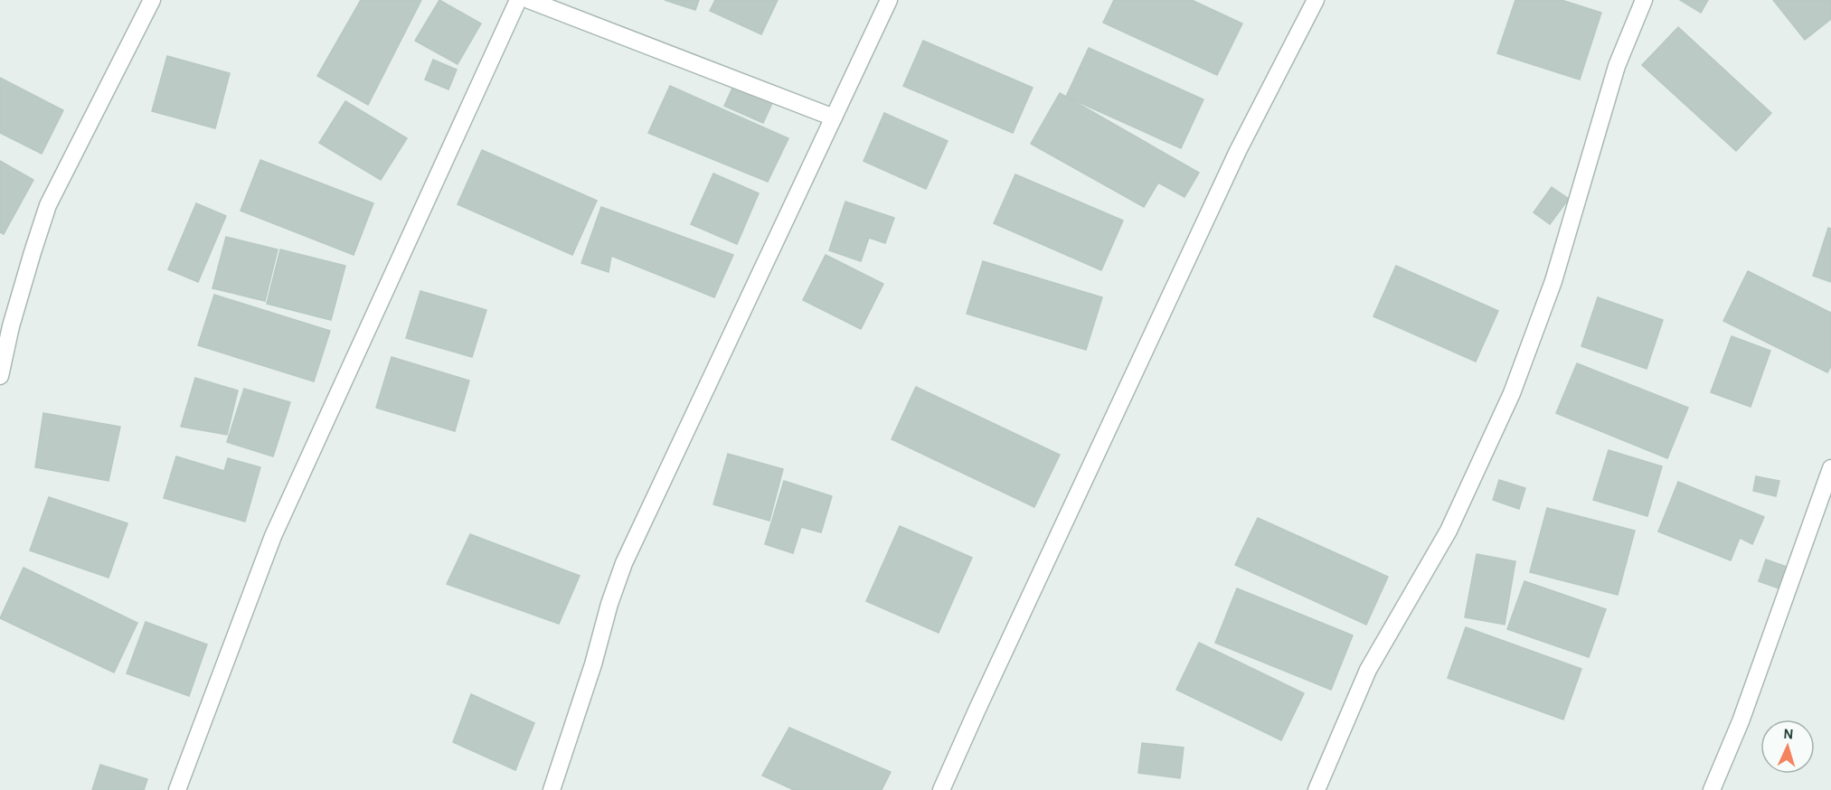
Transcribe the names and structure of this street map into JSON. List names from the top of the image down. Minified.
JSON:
{"north":"top"}
